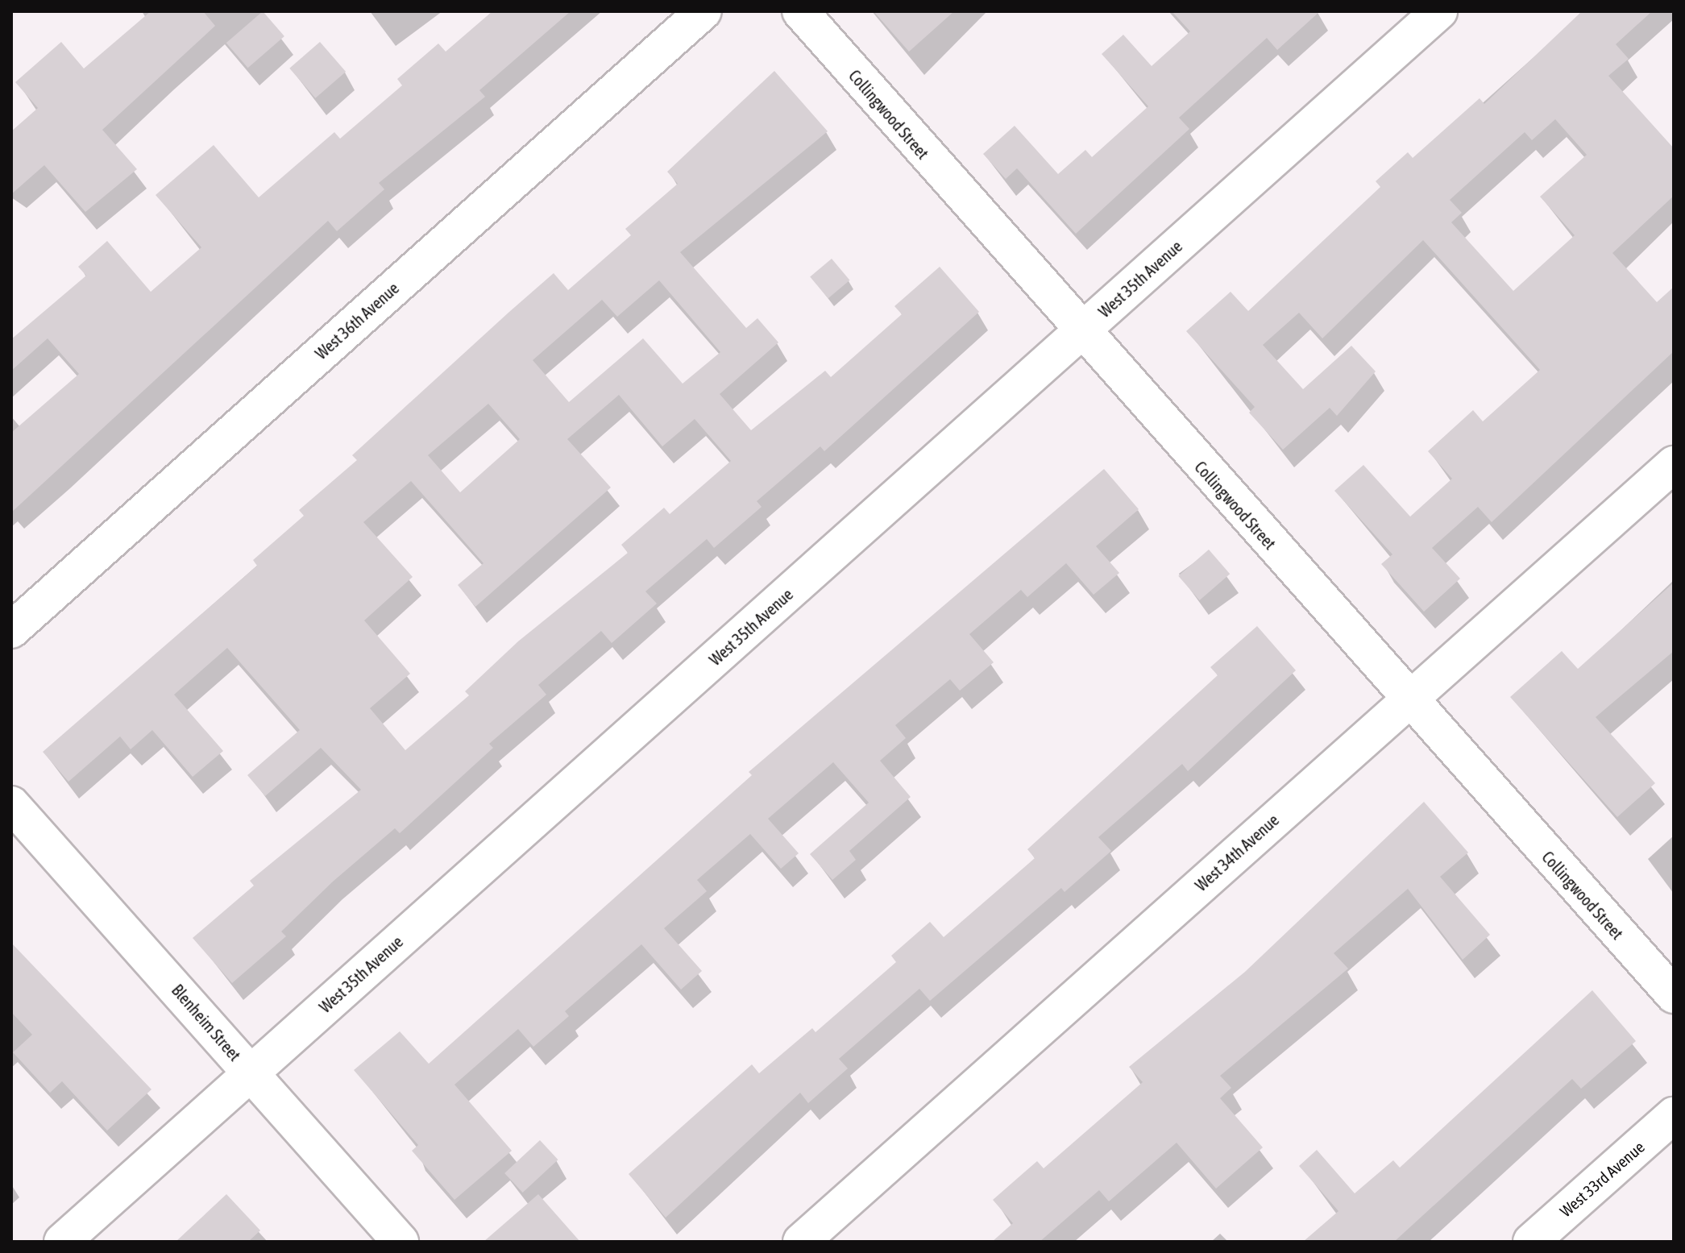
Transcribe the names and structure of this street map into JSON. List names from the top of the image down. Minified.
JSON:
{"streets":{"street":["Collingwood Street","West 35th Avenue","West 36th Avenue","West 34th Avenue","Blenheim Street","West 33rd Avenue"]},"crossings":[["Collingwood Street","West 35th Avenue"],["Collingwood Street","West 34th Avenue"],["West 35th Avenue","Blenheim Street"]]}
